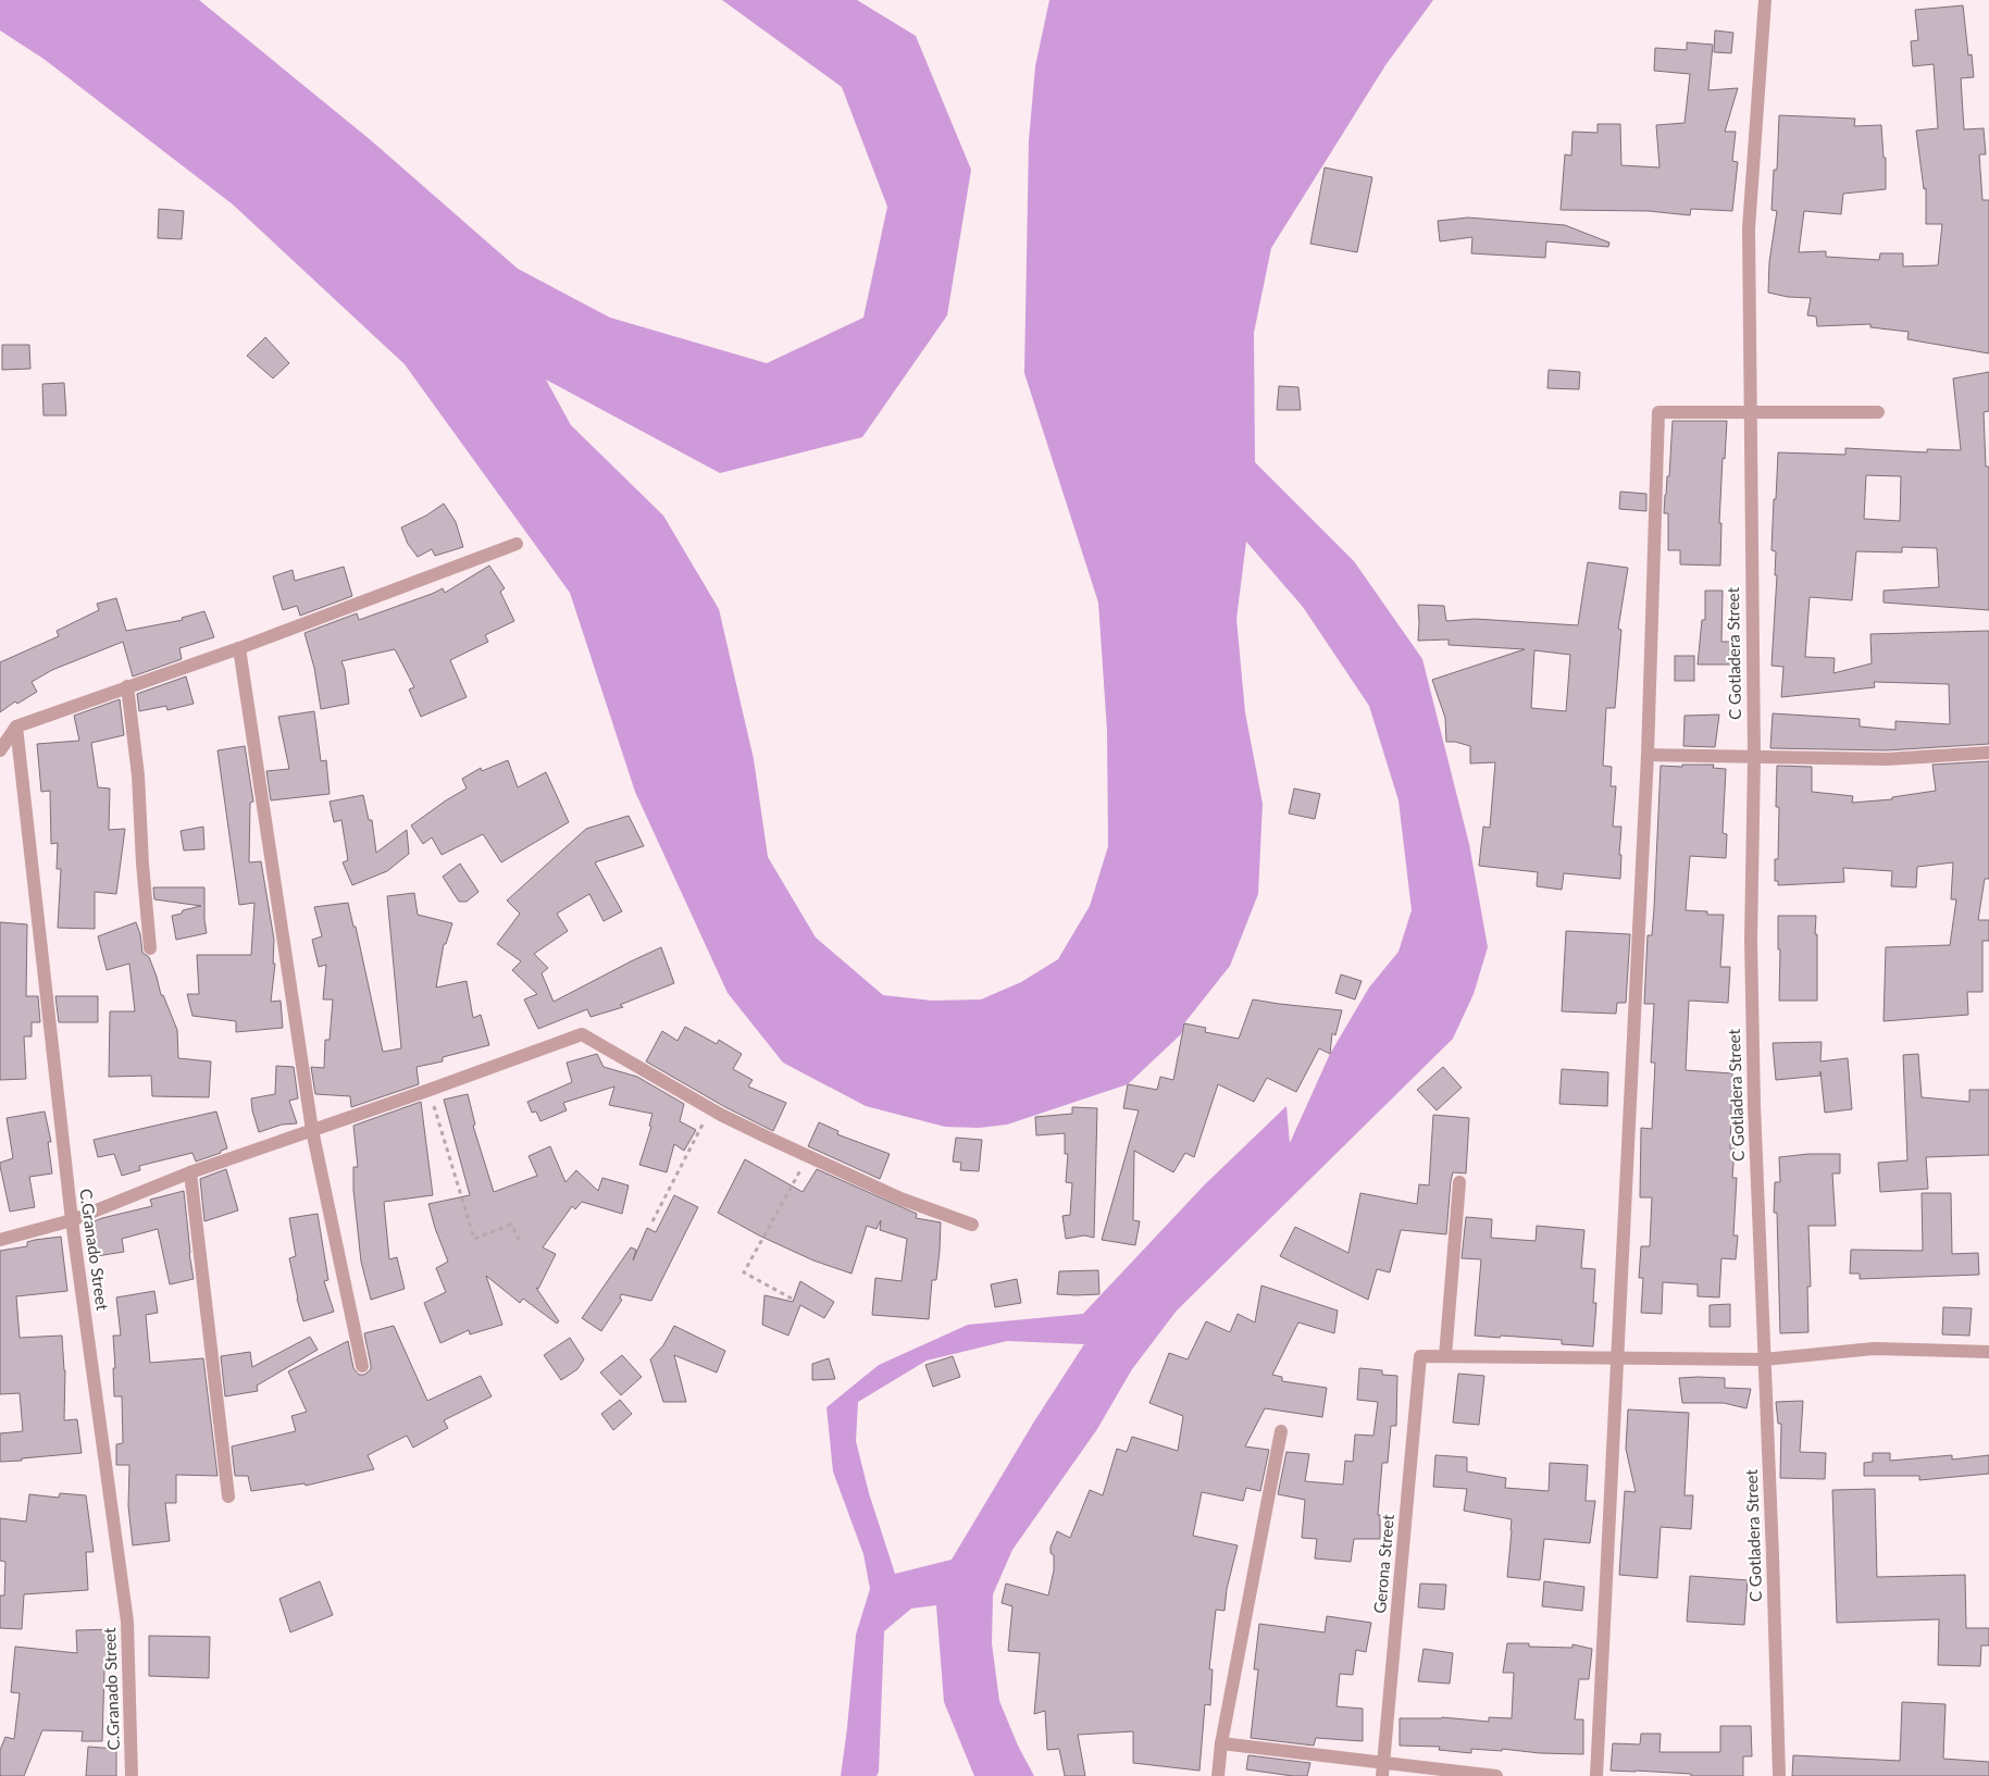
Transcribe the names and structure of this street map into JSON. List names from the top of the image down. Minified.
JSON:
{"streets":{"street":["C Gotladera Street","C.Granado Street","Gerona Street"]}}
